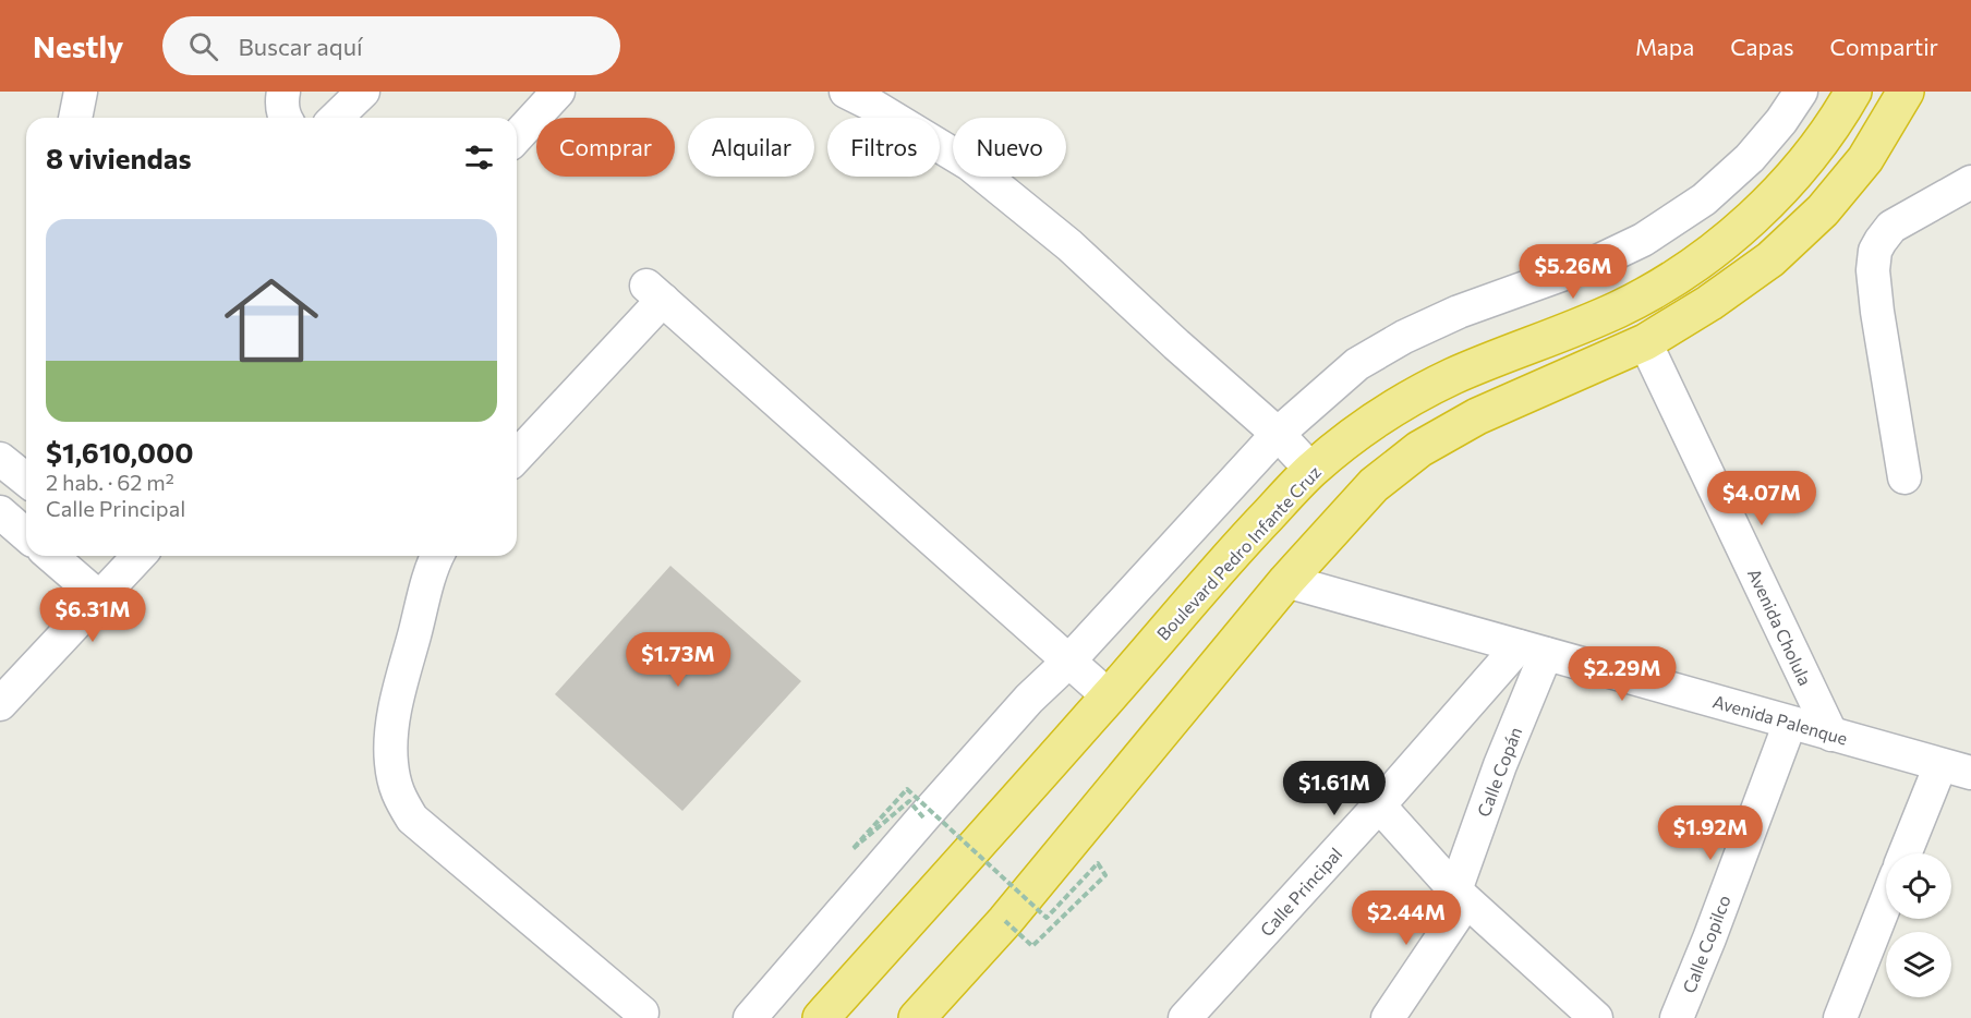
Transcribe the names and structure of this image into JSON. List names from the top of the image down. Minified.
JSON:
{"streets":{"highway":["Boulevard Pedro Infante Cruz"],"street":["Avenida Cholula","Avenida Palenque","Calle Copán","Calle Principal","Calle Copilco"]},"crossings":[["Avenida Cholula","Avenida Palenque"],["Avenida Palenque","Calle Copán"],["Avenida Palenque","Calle Principal"],["Avenida Palenque","Calle Copilco"],["Calle Copán","Calle Principal"]],"page":{"header":"Nestly","search":"Buscar aquí","nav":["Mapa","Capas","Compartir"],"chip":["Comprar","Alquilar","Filtros","Nuevo"],"heading":"8 viviendas","list":[{"name":"$1,610,000","note":"2 hab. · 62 m² · Calle Principal"}],"price":["$5.26M","$4.07M","$6.31M","$1.73M","$2.29M","$1.61M","$1.92M","$2.44M"]}}
